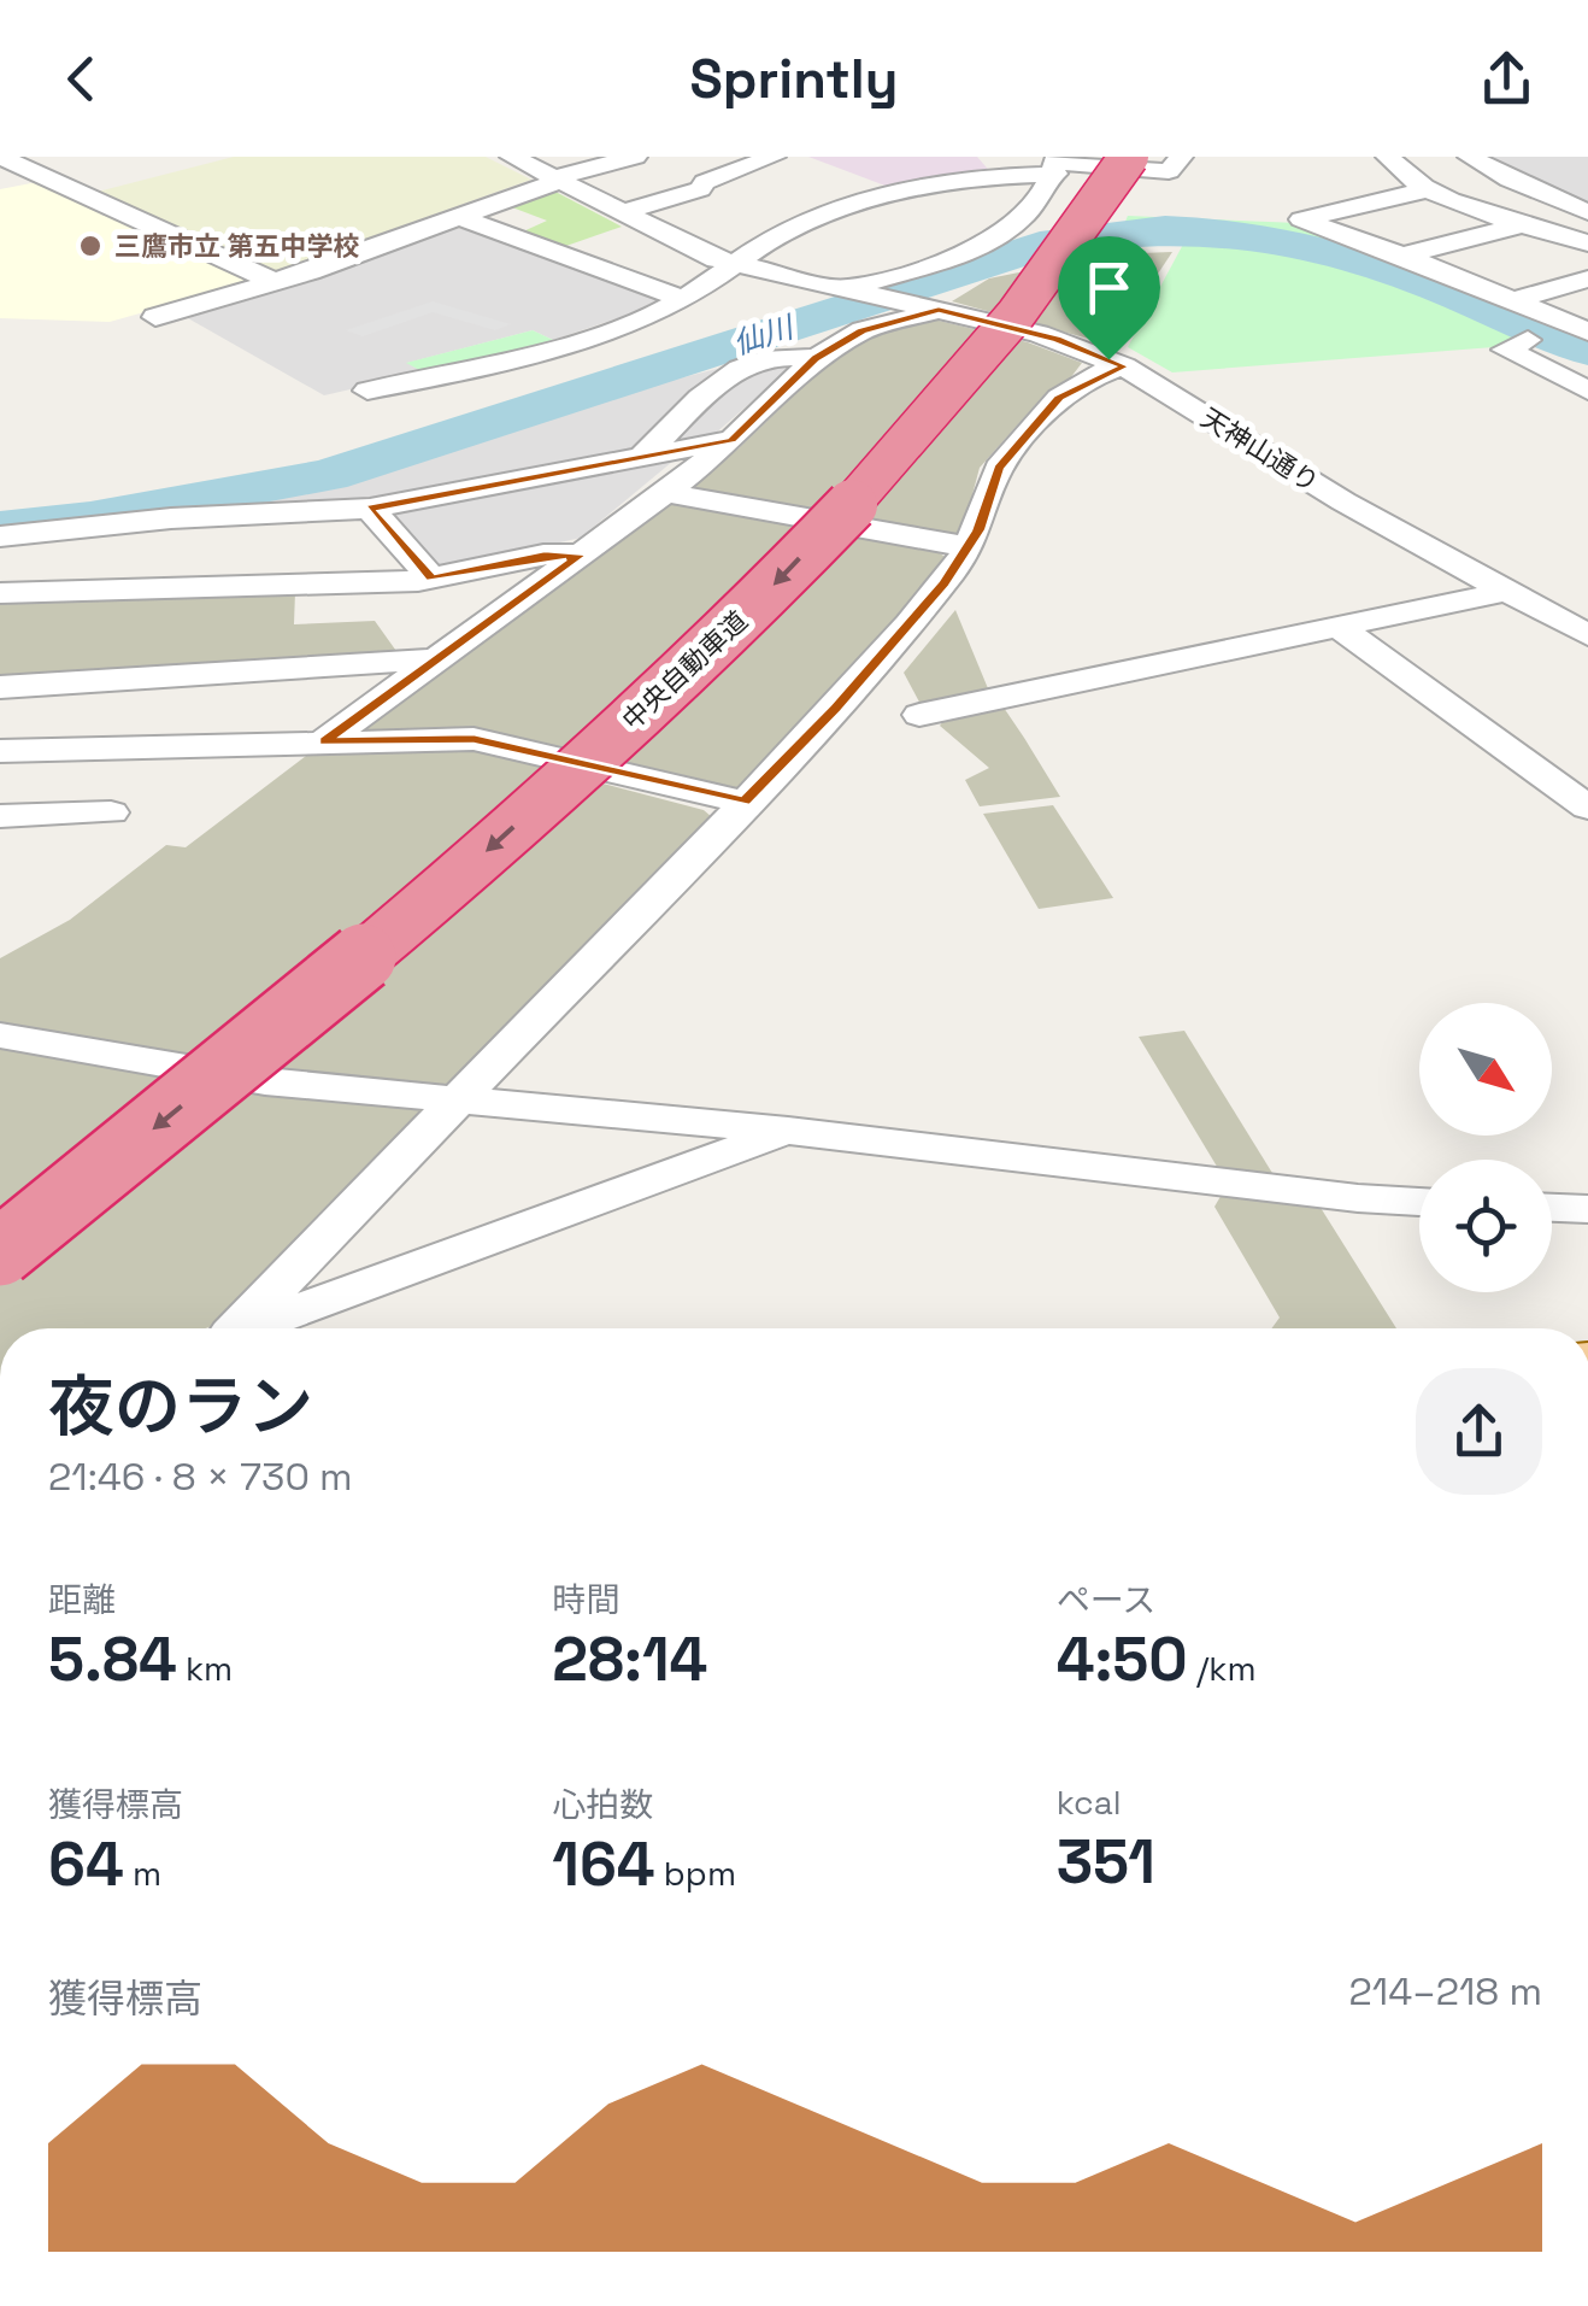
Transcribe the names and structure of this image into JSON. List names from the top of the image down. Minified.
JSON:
{"streets":{"highway":["中央自動車道"],"street":["天神山通り"]},"water":["仙川"],"places":["三鷹市立 第五中学校"],"north":"bottom right","page":{"header":"Sprintly","heading":["夜のラン","21:46 · 8 × 730 m"],"stats":[["距離","5.84 km"],["時間","28:14"],["ペース","4:50 /km"],["獲得標高","64 m"],["心拍数","164 bpm"],["kcal","351"]],"chart":["獲得標高","214–218 m"]}}
